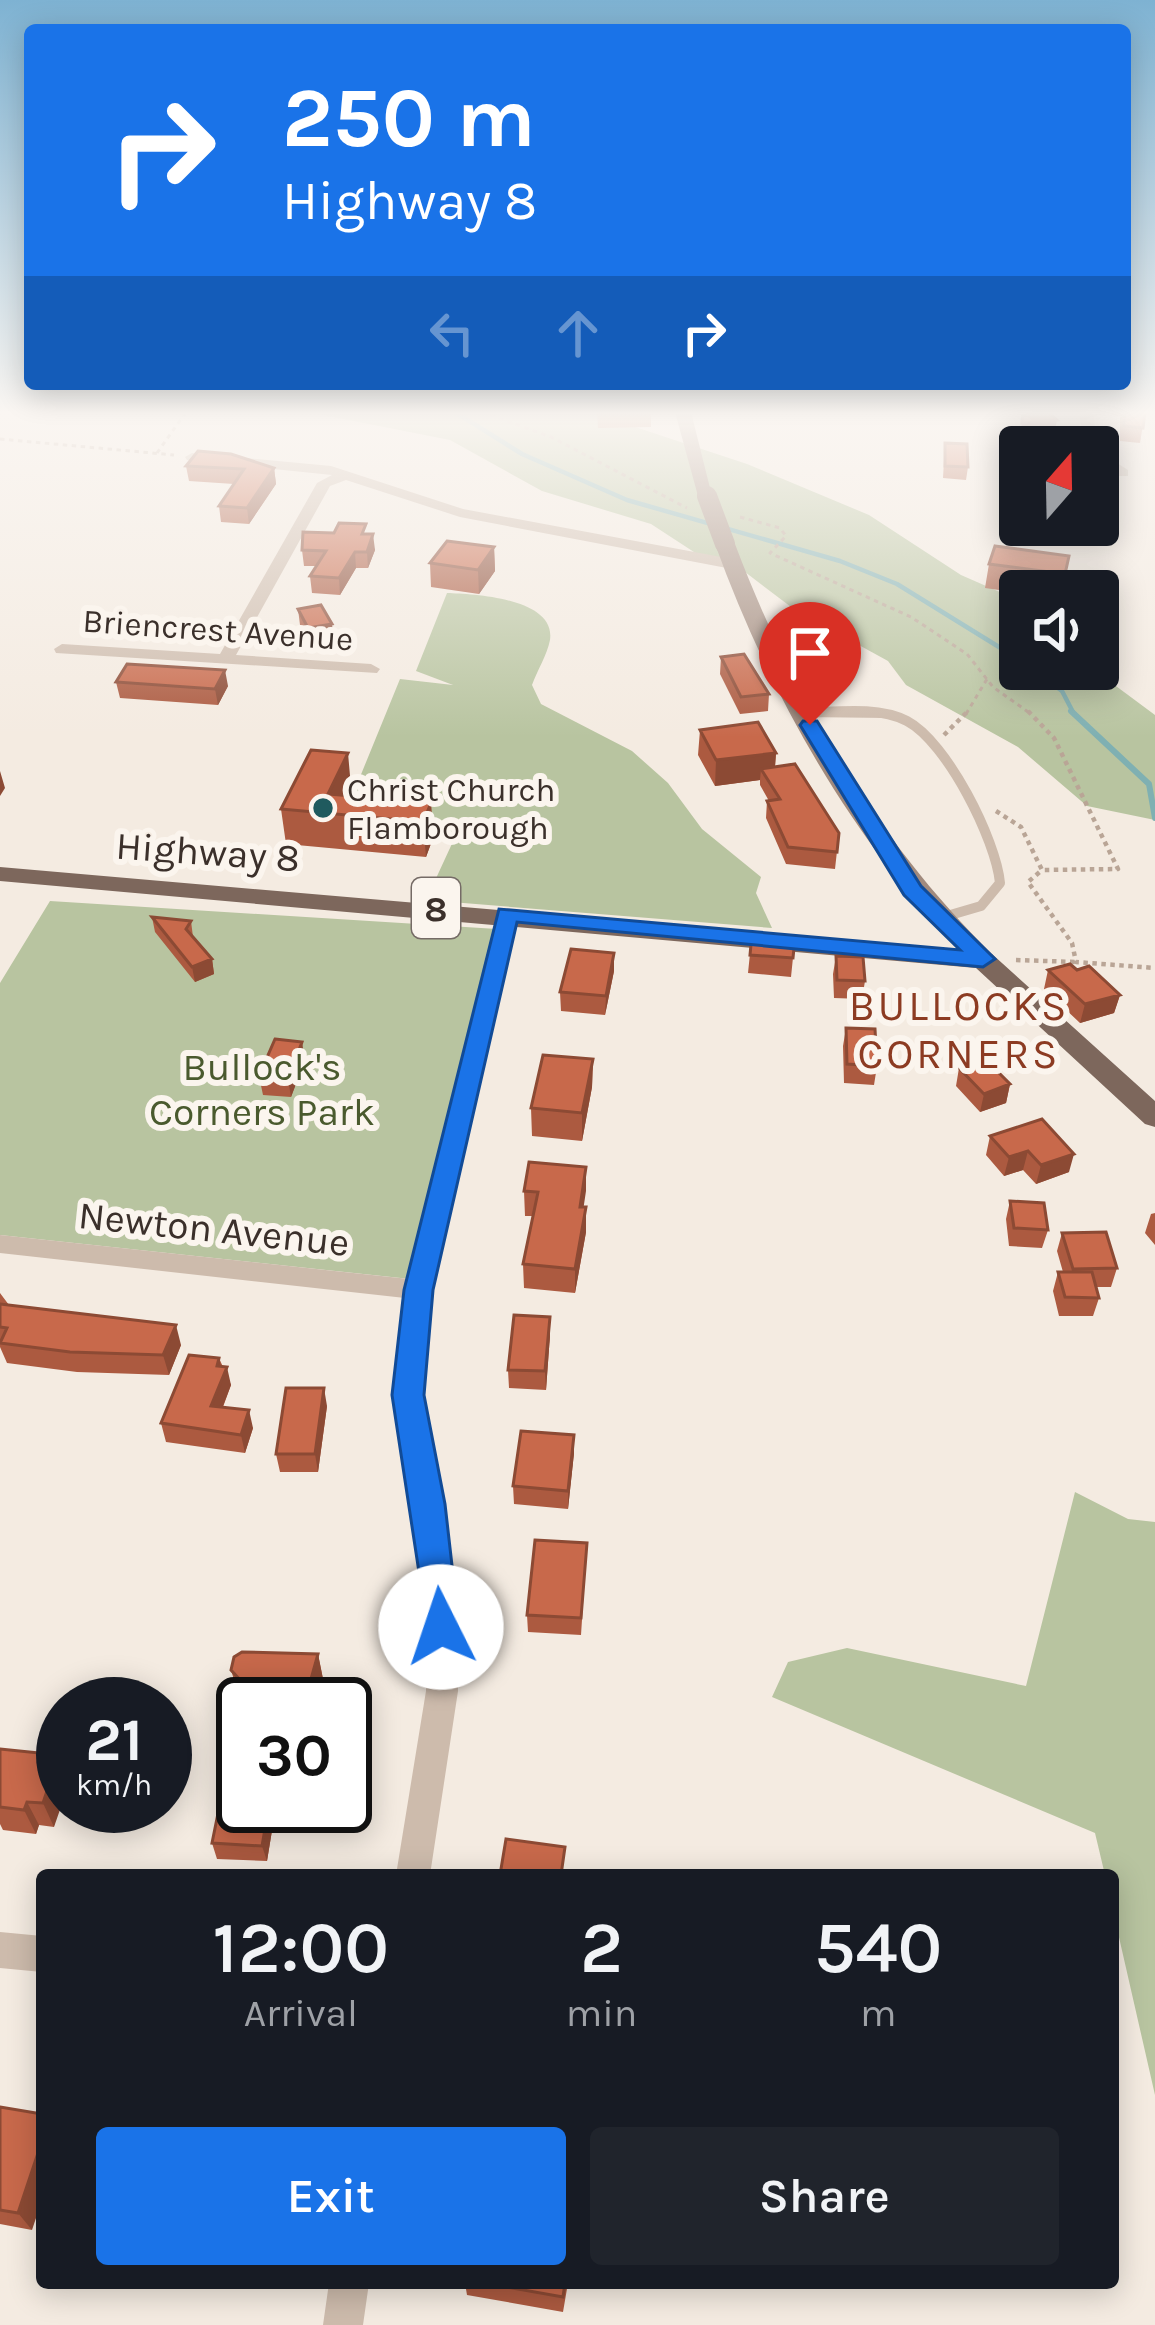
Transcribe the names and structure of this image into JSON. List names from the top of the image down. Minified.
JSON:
{"streets":{"main road":["Highway 8","8"],"street":["Briencrest Avenue","Newton Avenue"]},"districts":["BULLOCKS CORNERS"],"parks":["Bullock's Corners Park"],"places":["Christ Church Flamborough"],"north":"top","page":{"turn":["250 m","Highway 8"],"speed":"21 km/h","limit":"30","eta":["12:00","Arrival","2","min","540","m"],"buttons":["Exit","Share"]}}
